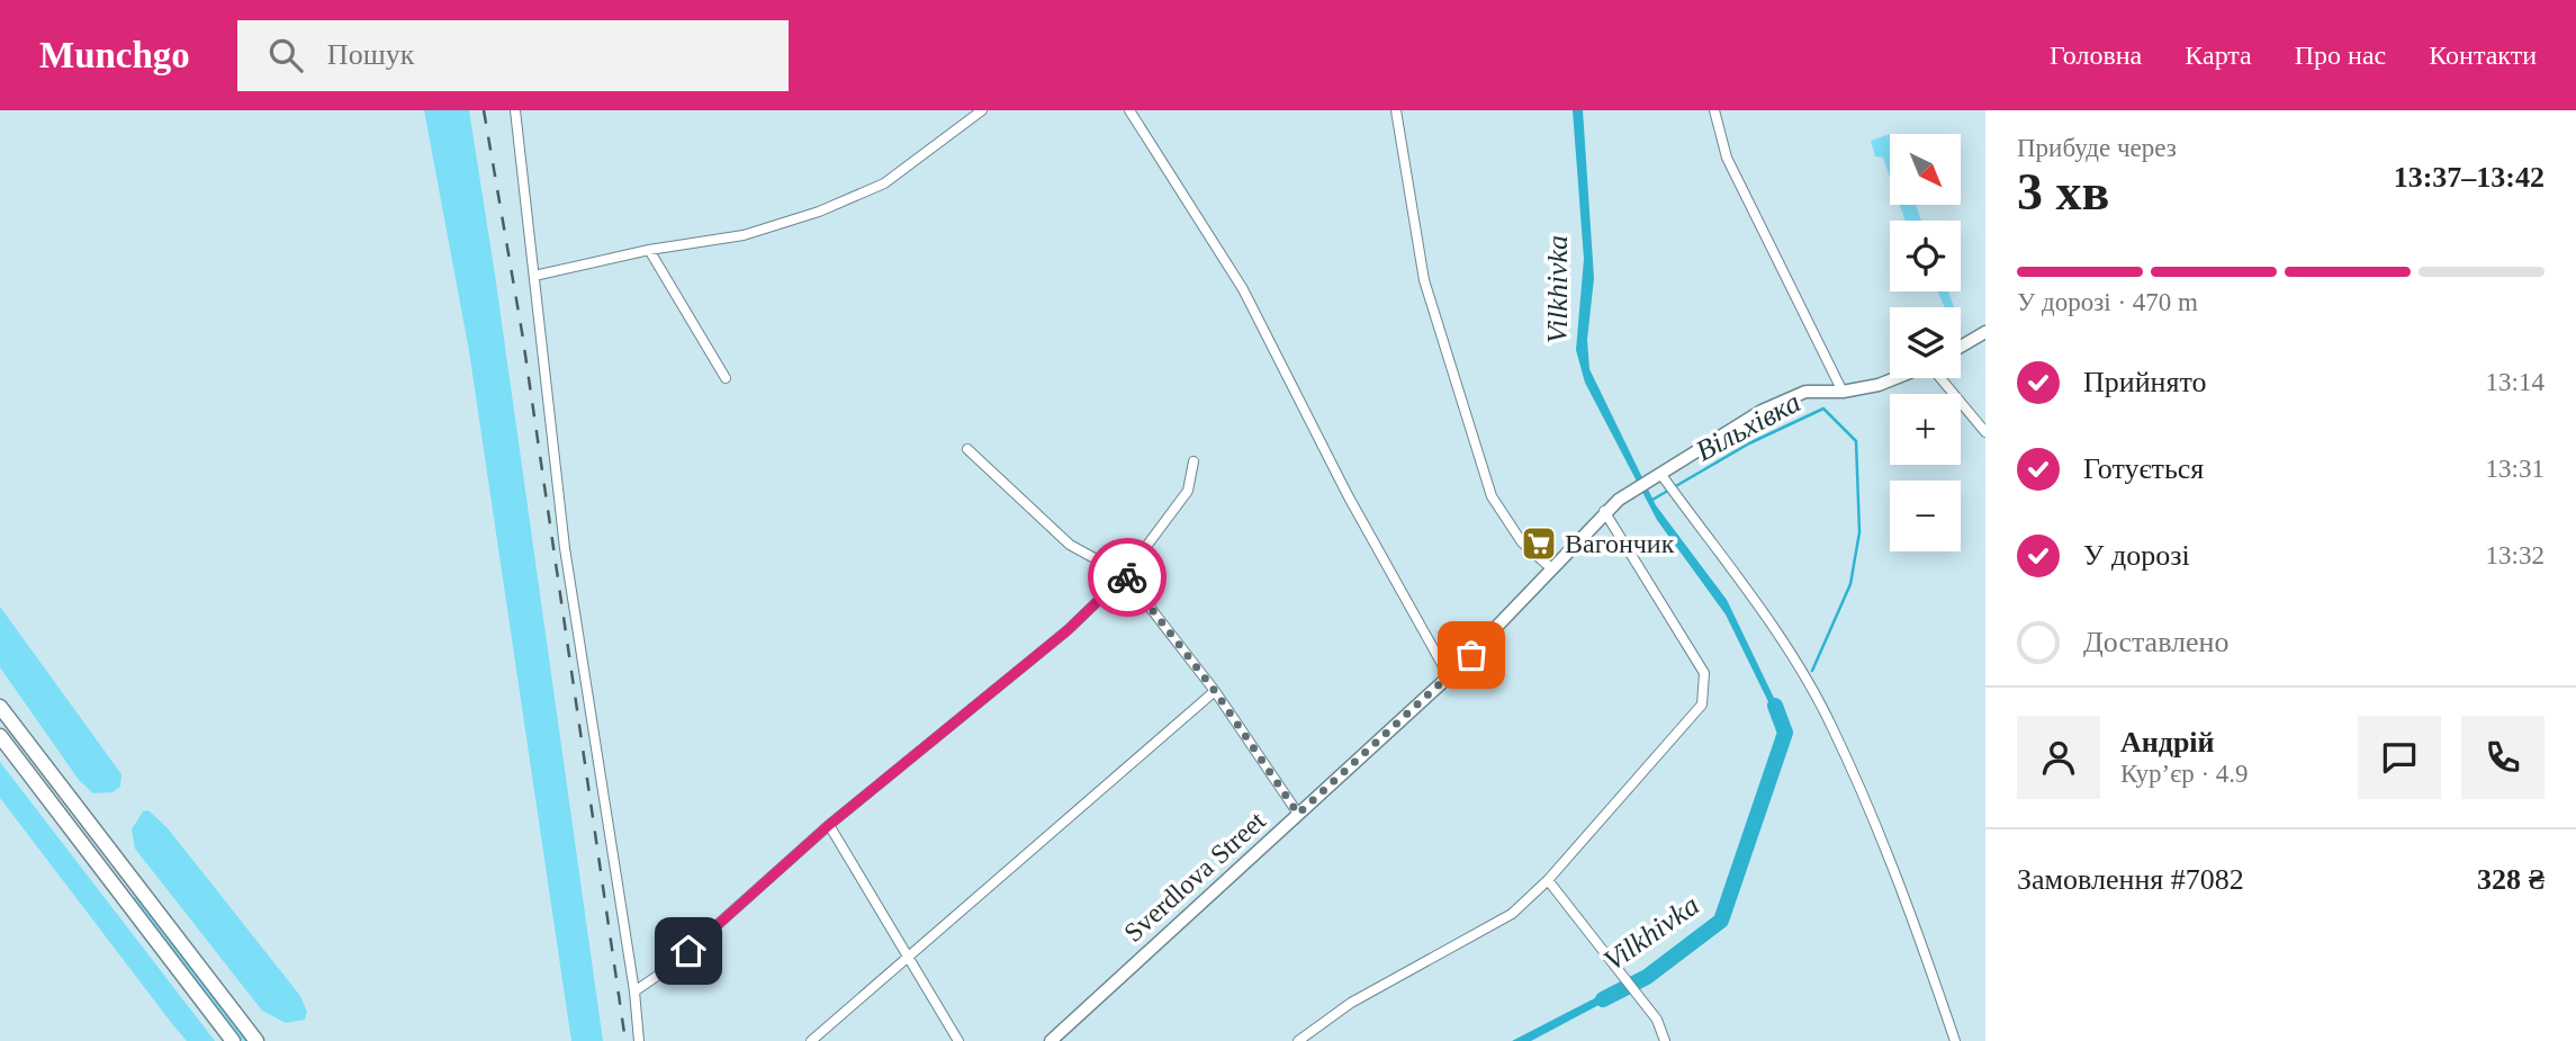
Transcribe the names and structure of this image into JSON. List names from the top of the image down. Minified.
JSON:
{"streets":{"street":["Sverdlova Street"]},"water":["Vilkhivka","Вільхівка"],"places":{"supermarket":["Вагончик"]},"north":"bottom right","page":{"header":"Munchgo","search":"Пошук","nav":["Головна","Карта","Про нас","Контакти"],"heading":["3 хв","Прибуде через","13:37–13:42"],"panel":["Андрій","Кур’єр · 4.9","Замовлення #7082","328 ₴"],"map_buttons":["+","−"],"bar":"У дорозі · 470 m","list":[["Прийнято","13:14"],["Готується","13:31"],["У дорозі","13:32"],"Доставлено"]}}
